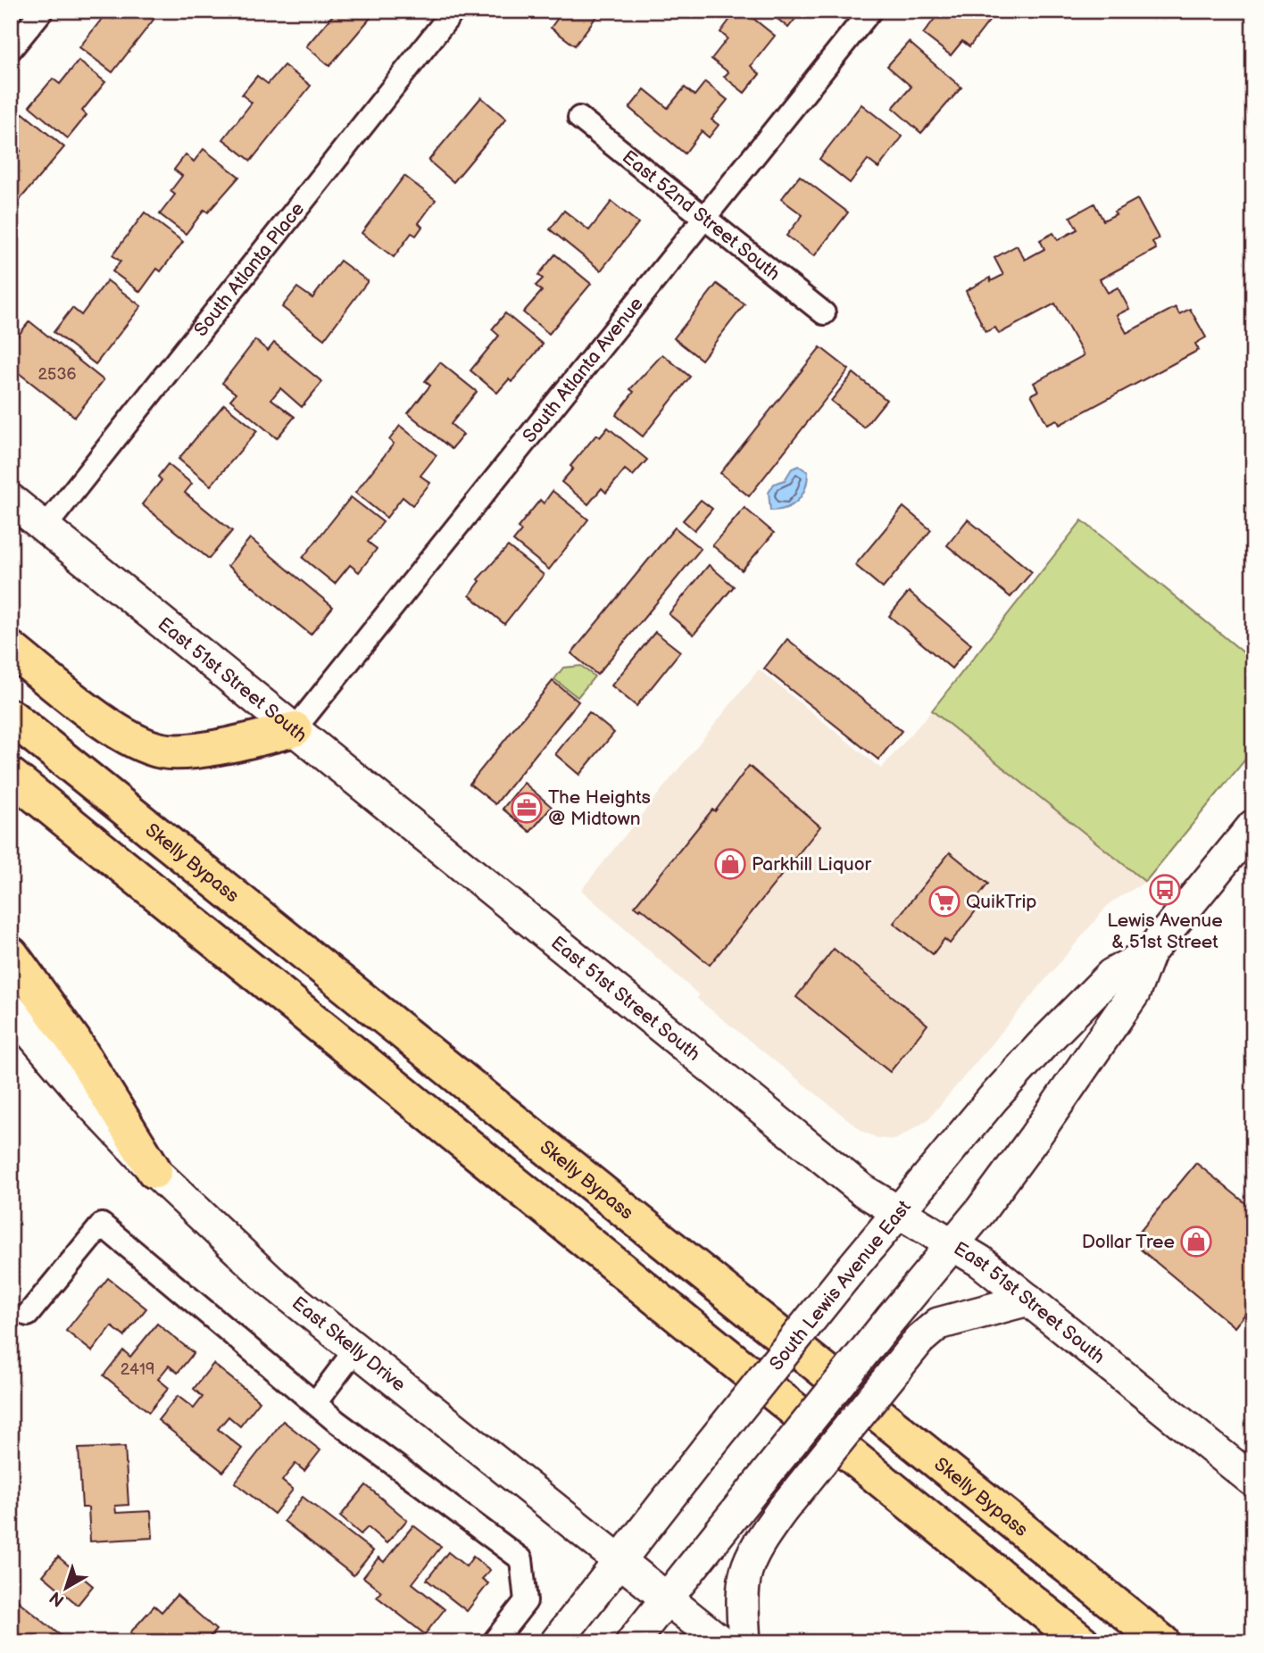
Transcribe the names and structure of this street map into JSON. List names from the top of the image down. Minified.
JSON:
{"streets":{"highway":["Skelly Bypass"],"main road":["East 51st Street South","South Lewis Avenue East","East Skelly Drive"],"street":["East 52nd Street South","South Atlanta Place","South Atlanta Avenue"]},"crossings":[["East 52nd Street South","South Atlanta Avenue"],["South Atlanta Place","East 51st Street South"],["South Atlanta Avenue","East 51st Street South"],["East 51st Street South","South Lewis Avenue East"],["South Lewis Avenue East","East Skelly Drive"]],"places":{"office":["The Heights @ Midtown"],"shop":["Parkhill Liquor","Dollar Tree"],"bus stop":["Lewis Avenue & 51st Street"],"supermarket":["QuikTrip"]},"house_numbers":["2536","2419"],"north":"bottom left"}
